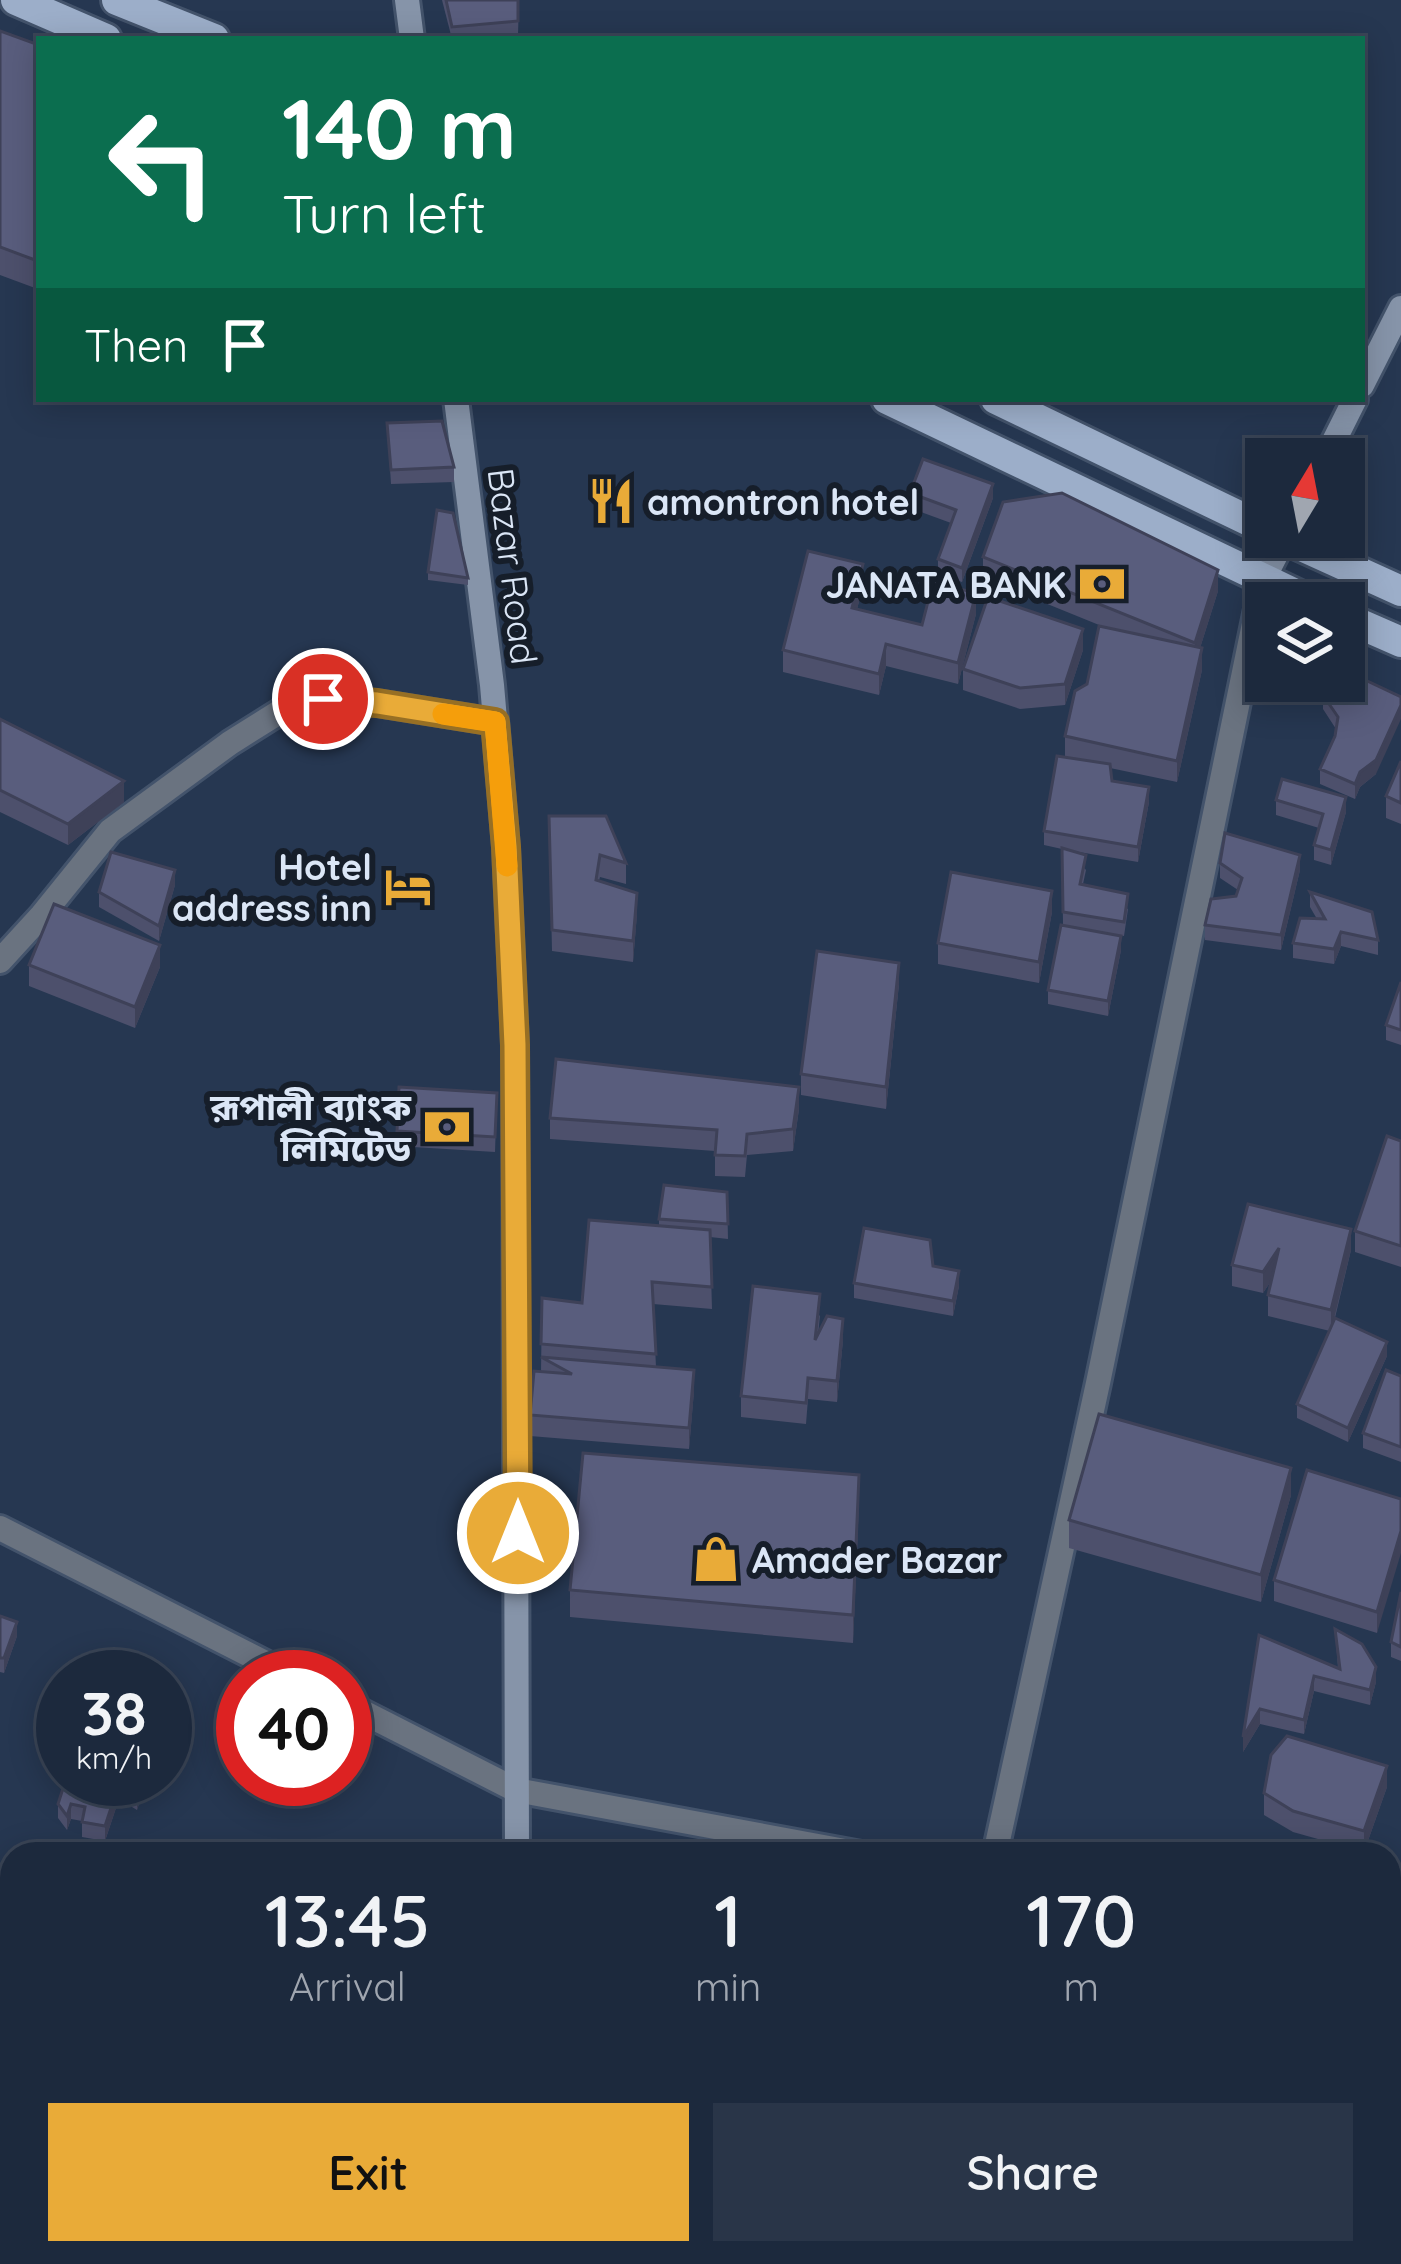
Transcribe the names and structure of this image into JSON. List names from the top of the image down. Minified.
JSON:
{"streets":{"street":["Bazar Road"]},"places":{"restaurant":["amontron hotel"],"bank":["JANATA BANK","রূপালী ব্যাংক লিমিটেড"],"hotel":["Hotel address inn"],"shop":["Amader Bazar"]},"north":"top","page":{"turn":["140 m","Turn left"],"then":"Then","speed":"38 km/h","limit":"40","eta":["13:45","Arrival","1","min","170","m"],"buttons":["Exit","Share"]}}
